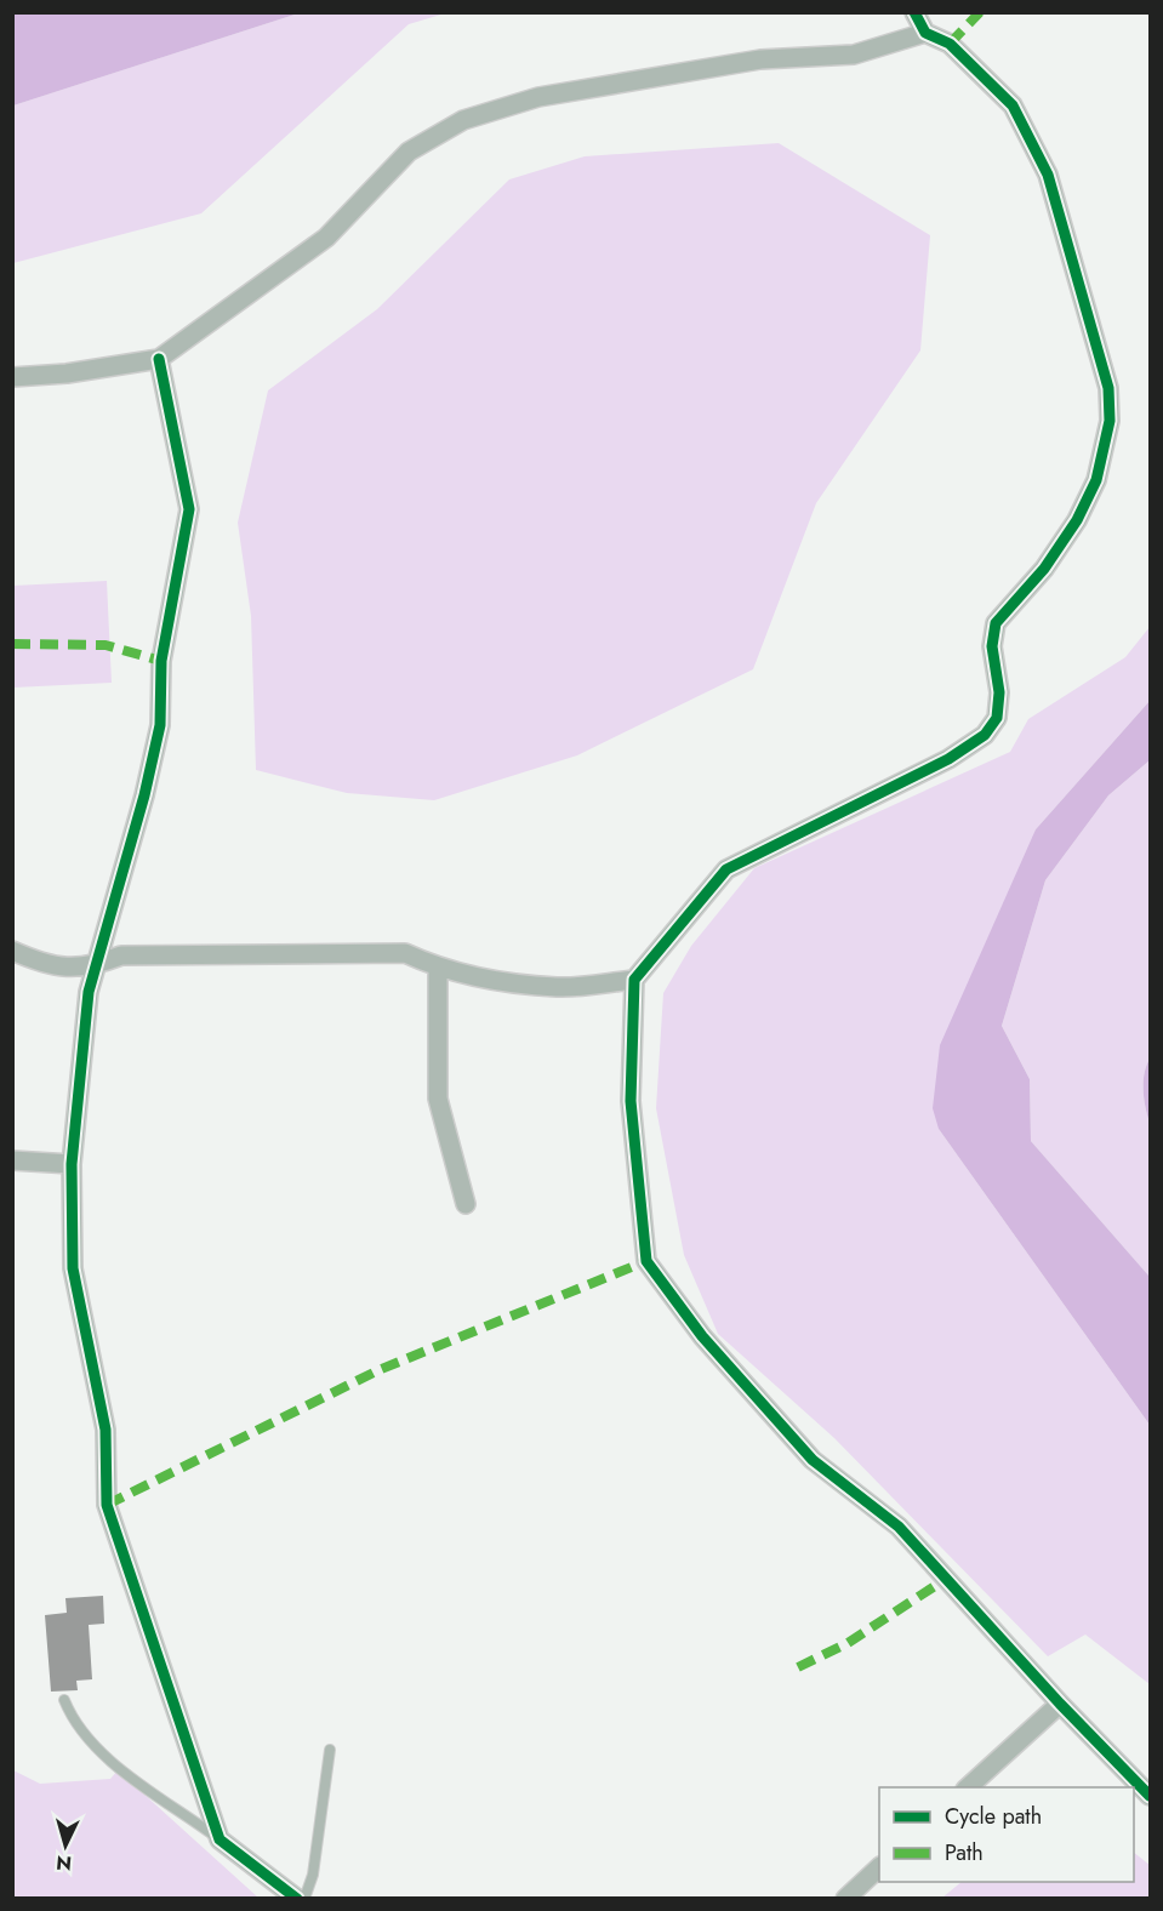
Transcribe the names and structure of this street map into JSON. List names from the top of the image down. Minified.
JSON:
{"legend":["Cycle path","Path"],"north":"bottom"}
